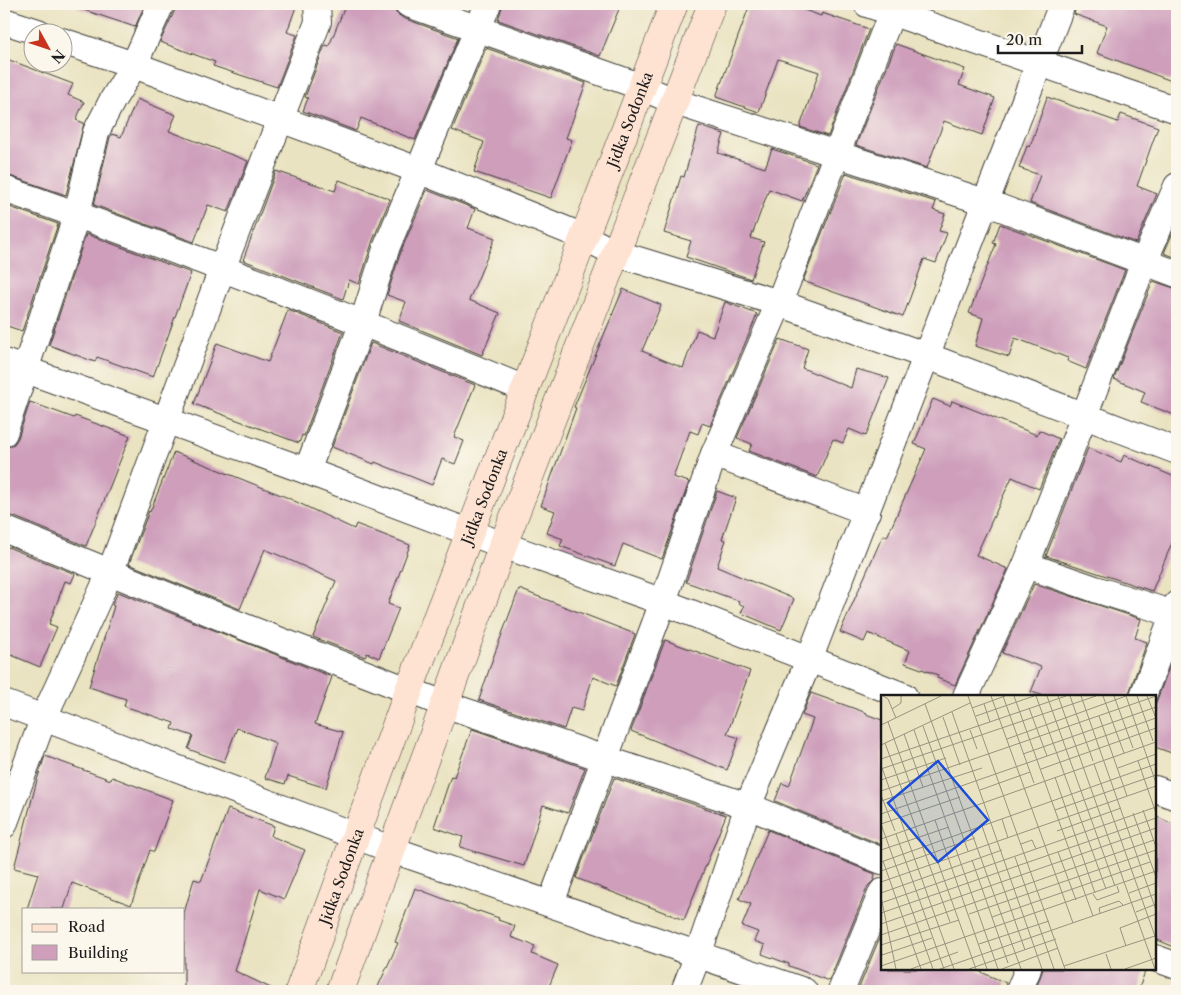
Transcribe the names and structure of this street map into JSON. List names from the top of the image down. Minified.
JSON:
{"streets":{"main road":["Jidka Sodonka"]},"legend":["Road","Building"],"scale_bar":"20 m","north":"bottom right"}
